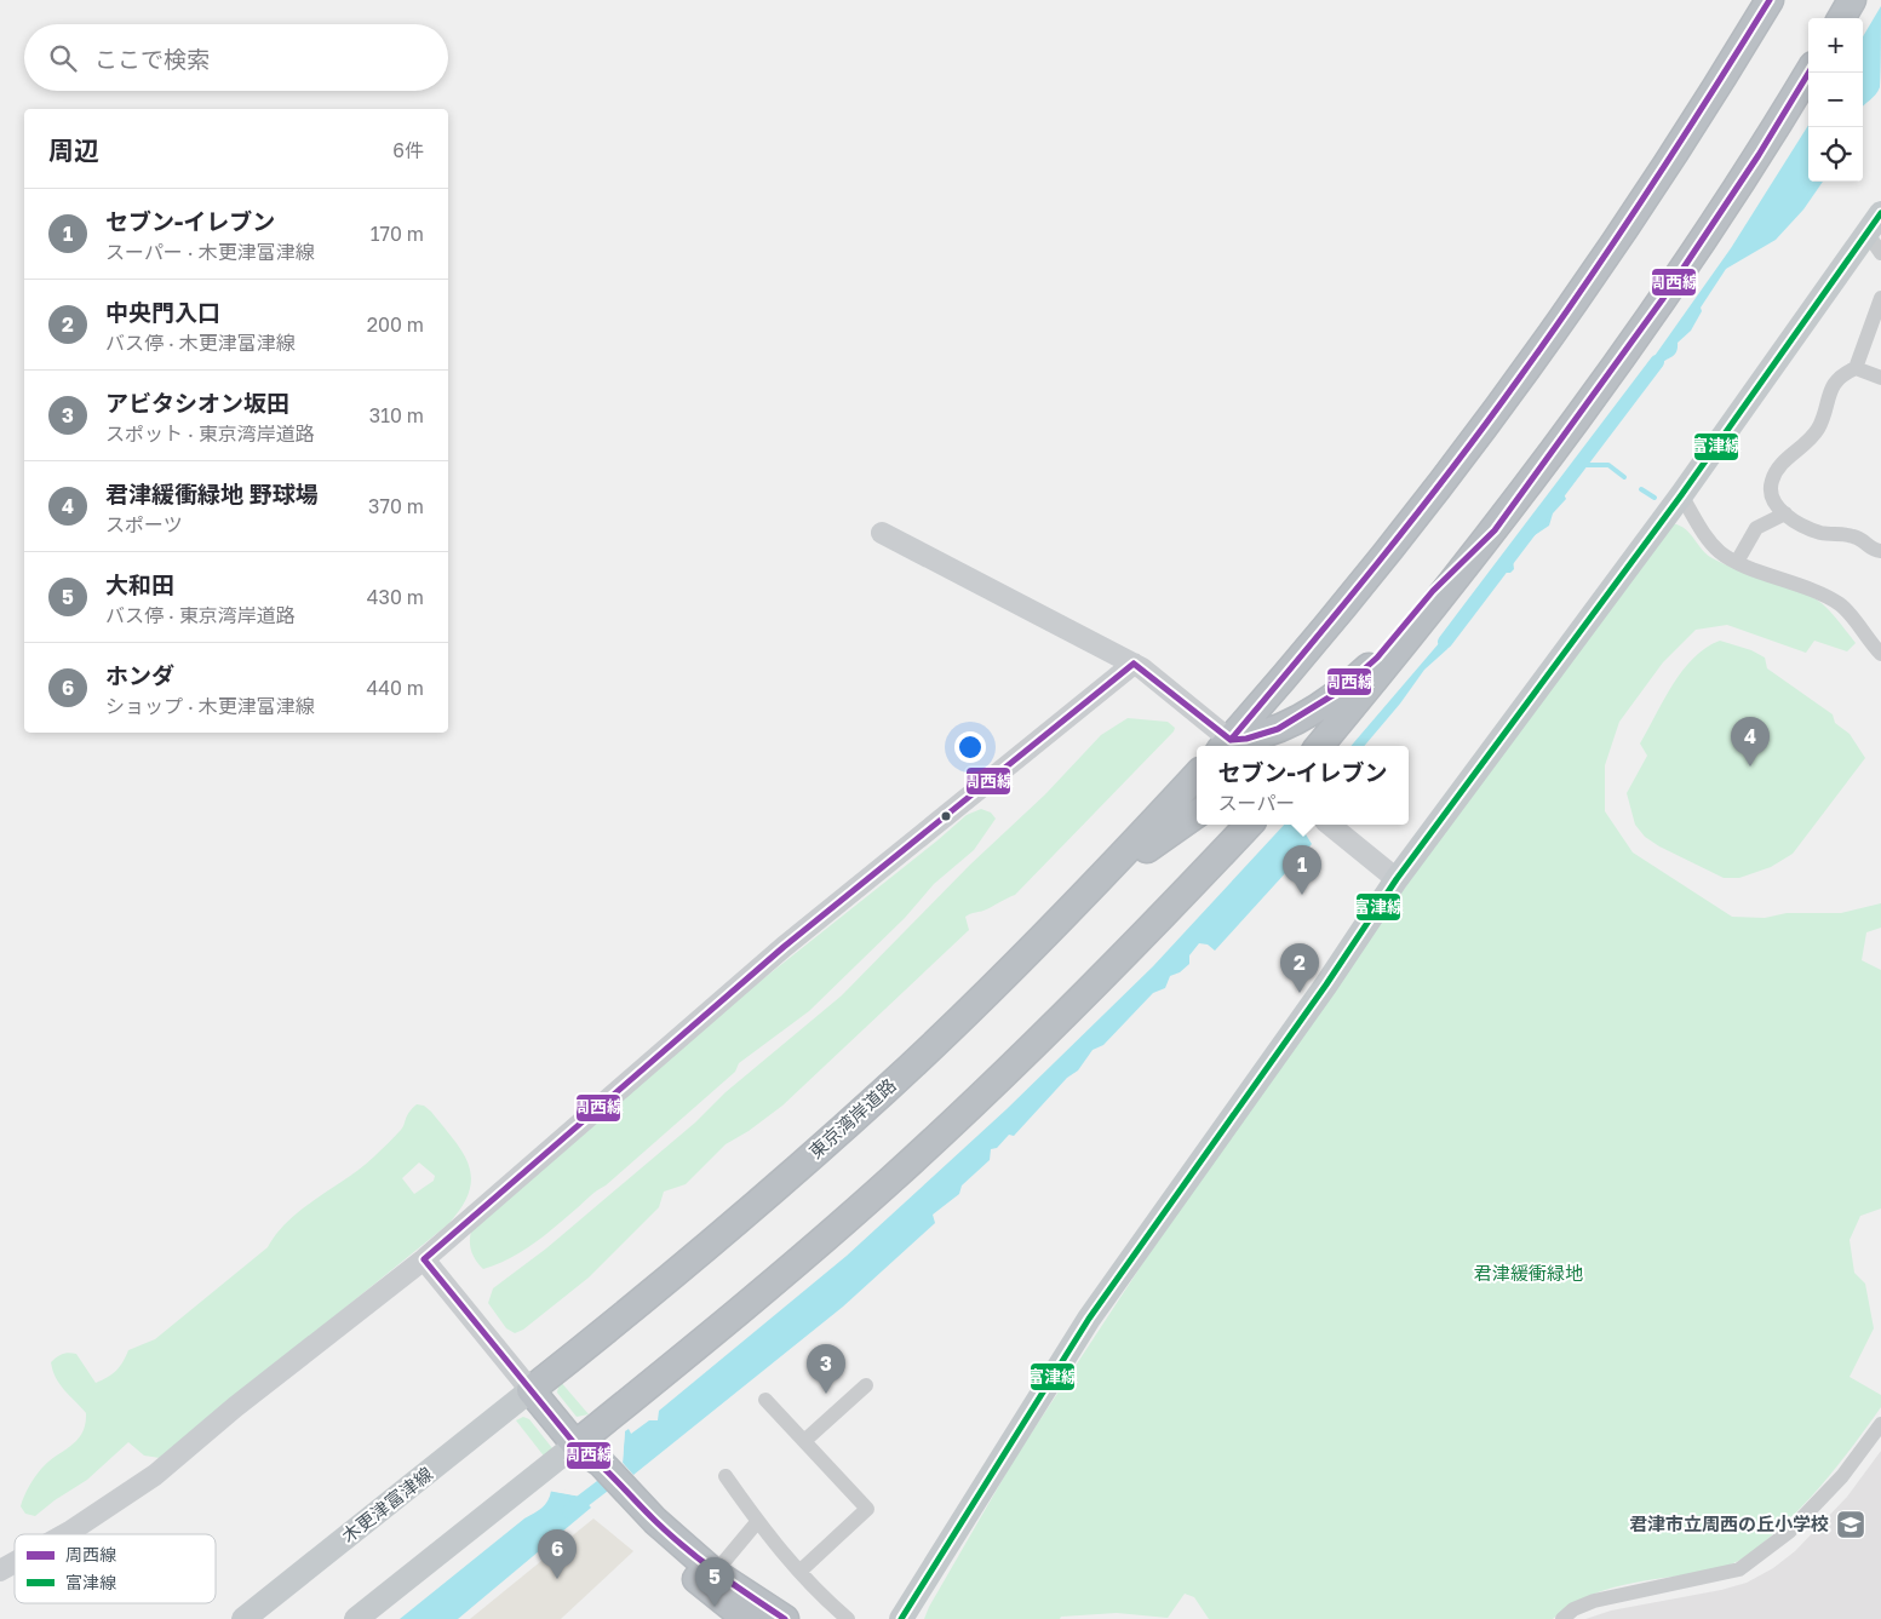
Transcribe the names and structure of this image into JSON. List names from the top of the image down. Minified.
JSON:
{"streets":{"highway":["東京湾岸道路"],"main road":["木更津富津線"]},"crossings":[["東京湾岸道路","木更津富津線"]],"parks":["君津緩衝緑地"],"places":{"school or university":["君津市立周西の丘小学校"]},"lines":["transit line 周西線","transit line 富津線"],"legend":["周西線","富津線"],"page":{"map_buttons":["+","−"],"search":"ここで検索","heading":["周辺","6件"],"list":[{"mark":"1","name":"セブン-イレブン","note":"スーパー · 木更津富津線","value":"170 m"},{"mark":"2","name":"中央門入口","note":"バス停 · 木更津富津線","value":"200 m"},{"mark":"3","name":"アビタシオン坂田","note":"スポット · 東京湾岸道路","value":"310 m"},{"mark":"4","name":"君津緩衝緑地 野球場","note":"スポーツ","value":"370 m"},{"mark":"5","name":"大和田","note":"バス停 · 東京湾岸道路","value":"430 m"},{"mark":"6","name":"ホンダ","note":"ショップ · 木更津富津線","value":"440 m"}],"pins":["4","1","2","3","6","5"],"popup":["セブン-イレブン","スーパー"]}}
